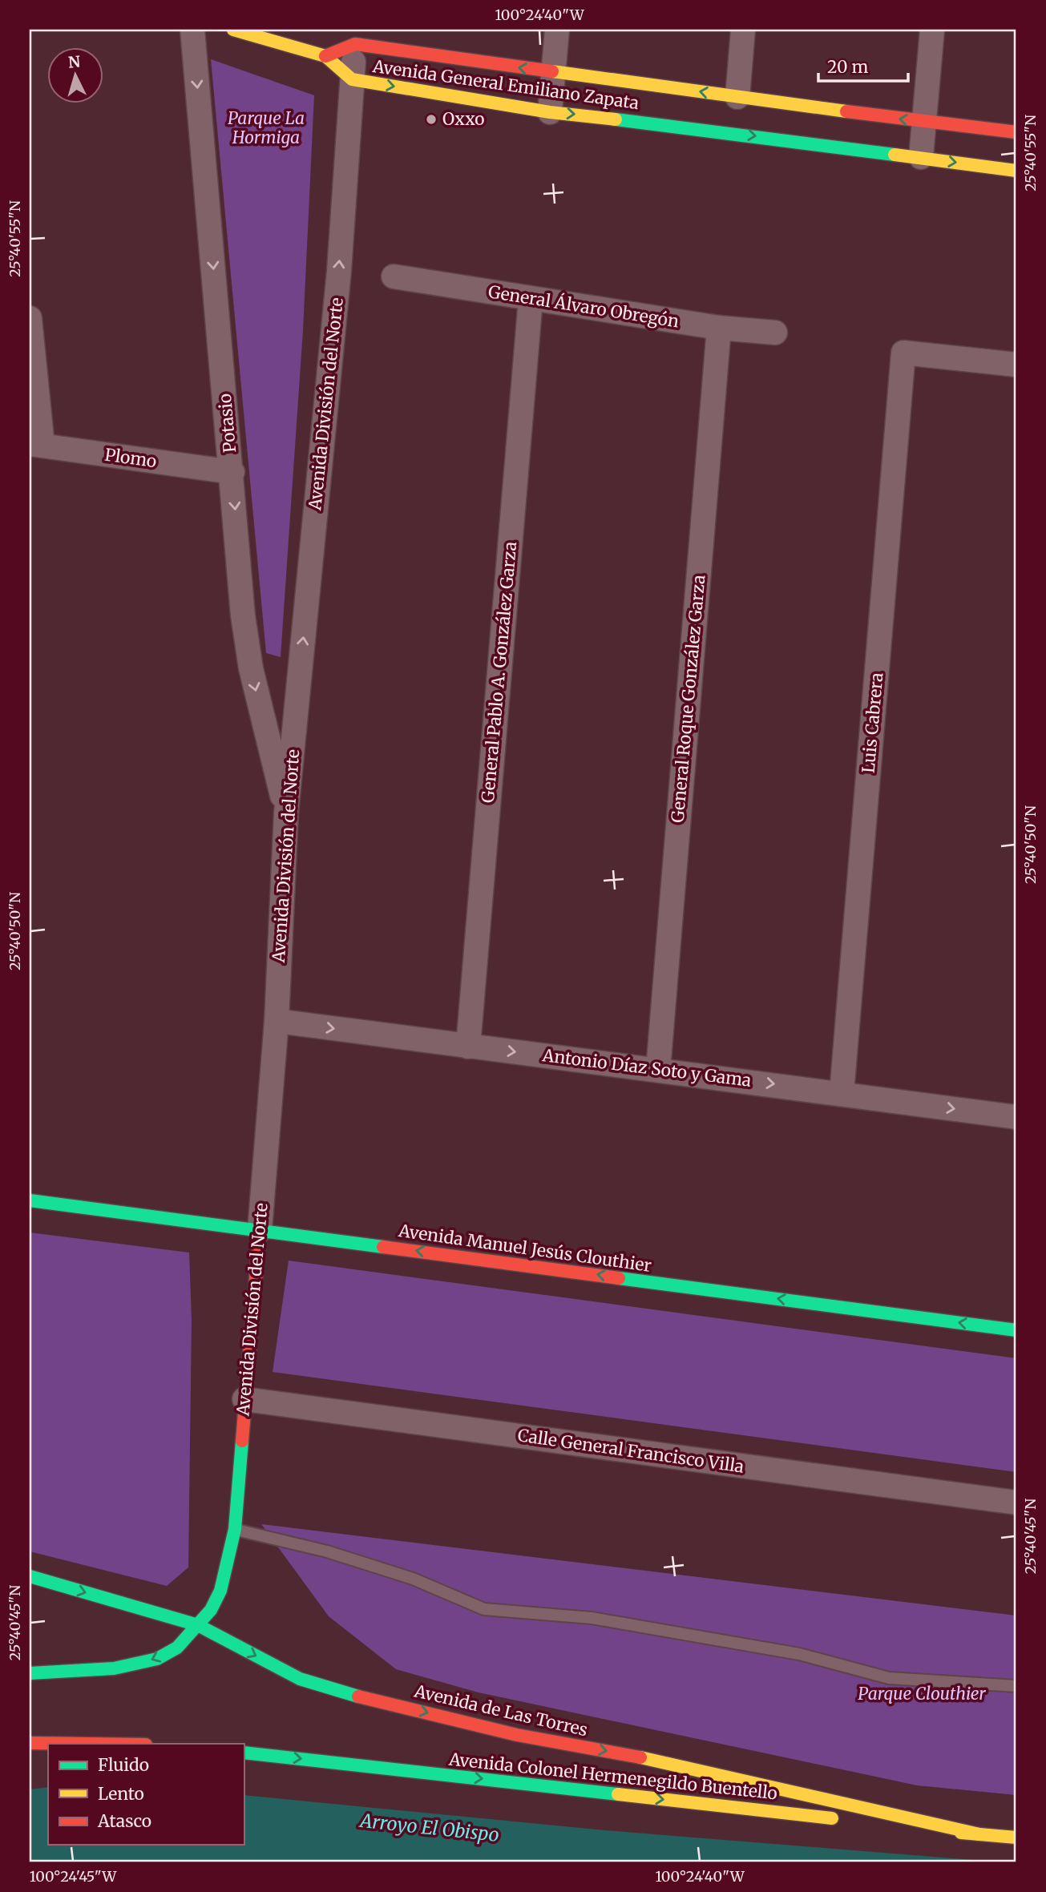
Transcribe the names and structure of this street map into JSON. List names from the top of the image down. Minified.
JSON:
{"streets":{"street":["Avenida General Emiliano Zapata","General Álvaro Obregón","Avenida División del Norte","Potasio","Plomo","General Pablo A. González Garza","General Roque González Garza","Luis Cabrera","Antonio Díaz Soto y Gama","Avenida Manuel Jesús Clouthier","Calle General Francisco Villa","Avenida de Las Torres","Avenida Colonel Hermenegildo Buentello"]},"crossings":[["Avenida General Emiliano Zapata","Avenida División del Norte"],["General Álvaro Obregón","General Pablo A. González Garza"],["General Álvaro Obregón","General Roque González Garza"],["Avenida División del Norte","Potasio"],["Avenida División del Norte","Antonio Díaz Soto y Gama"],["Avenida División del Norte","Avenida Manuel Jesús Clouthier"],["Avenida División del Norte","Calle General Francisco Villa"],["Avenida División del Norte","Avenida de Las Torres"],["Potasio","Plomo"],["General Pablo A. González Garza","Antonio Díaz Soto y Gama"],["General Roque González Garza","Antonio Díaz Soto y Gama"],["Luis Cabrera","Antonio Díaz Soto y Gama"],["Avenida de Las Torres","Avenida Colonel Hermenegildo Buentello"]],"one_way":["Potasio","Antonio Díaz Soto y Gama","Avenida Manuel Jesús Clouthier","Avenida de Las Torres","Avenida Colonel Hermenegildo Buentello"],"water":["Arroyo El Obispo"],"parks":["Parque La Hormiga","Parque Clouthier"],"places":["Oxxo"],"legend":["Fluido","Lento","Atasco"],"scale_bar":"20 m","north":"top","coordinates":["100°24'40\"W","25°40'55\"N","25°40'50\"N","25°40'45\"N","100°24'45\"W"]}
